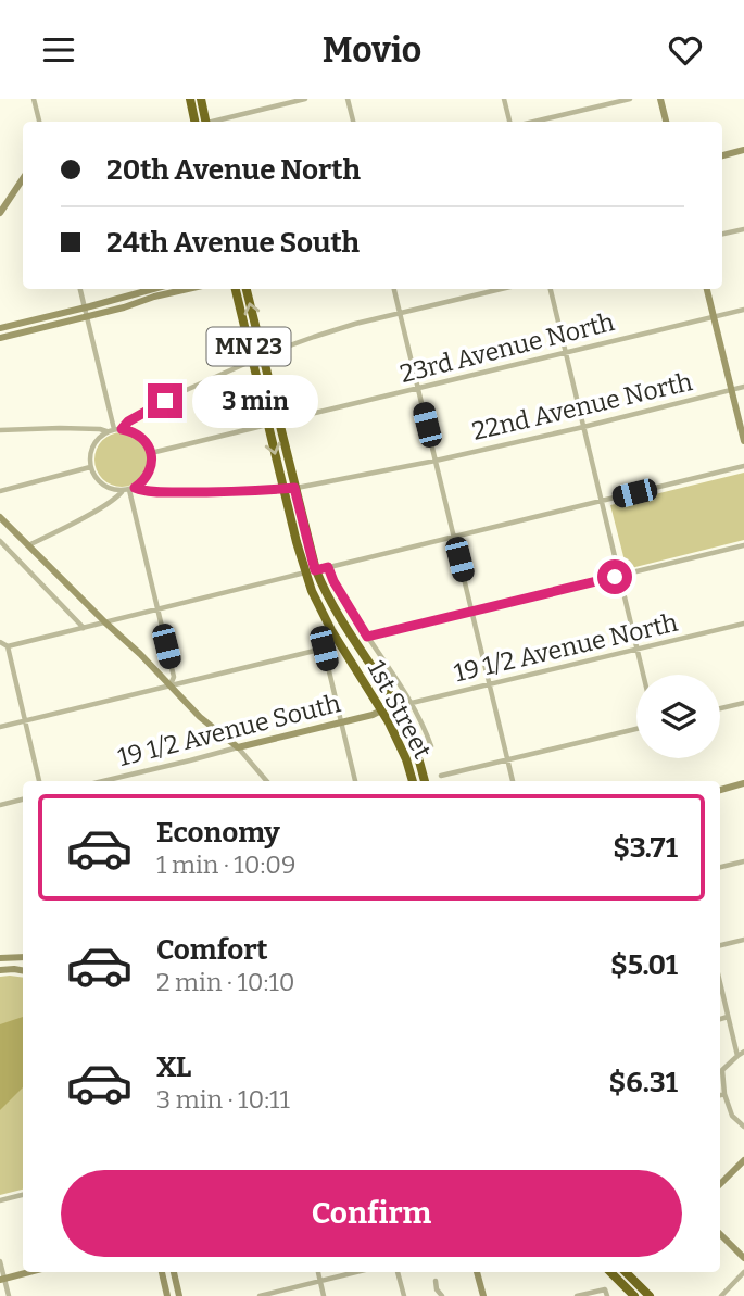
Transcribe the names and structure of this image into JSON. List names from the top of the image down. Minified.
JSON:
{"streets":{"highway":["MN 23","1st Street"],"street":["23rd Avenue North","22nd Avenue North","19 1/2 Avenue North","19 1/2 Avenue South"]},"crossings":[["MN 23","23rd Avenue North"],["MN 23","22nd Avenue North"],["MN 23","1st Street"],["23rd Avenue North","22nd Avenue North"],["19 1/2 Avenue North","1st Street"],["1st Street","19 1/2 Avenue South"]],"page":{"header":"Movio","banner":["20th Avenue North","24th Avenue South"],"bubble":"3 min","list":[{"name":"Economy","note":"1 min · 10:09","value":"$3.71"},{"name":"Comfort","note":"2 min · 10:10","value":"$5.01"},{"name":"XL","note":"3 min · 10:11","value":"$6.31"}],"buttons":"Confirm"}}
